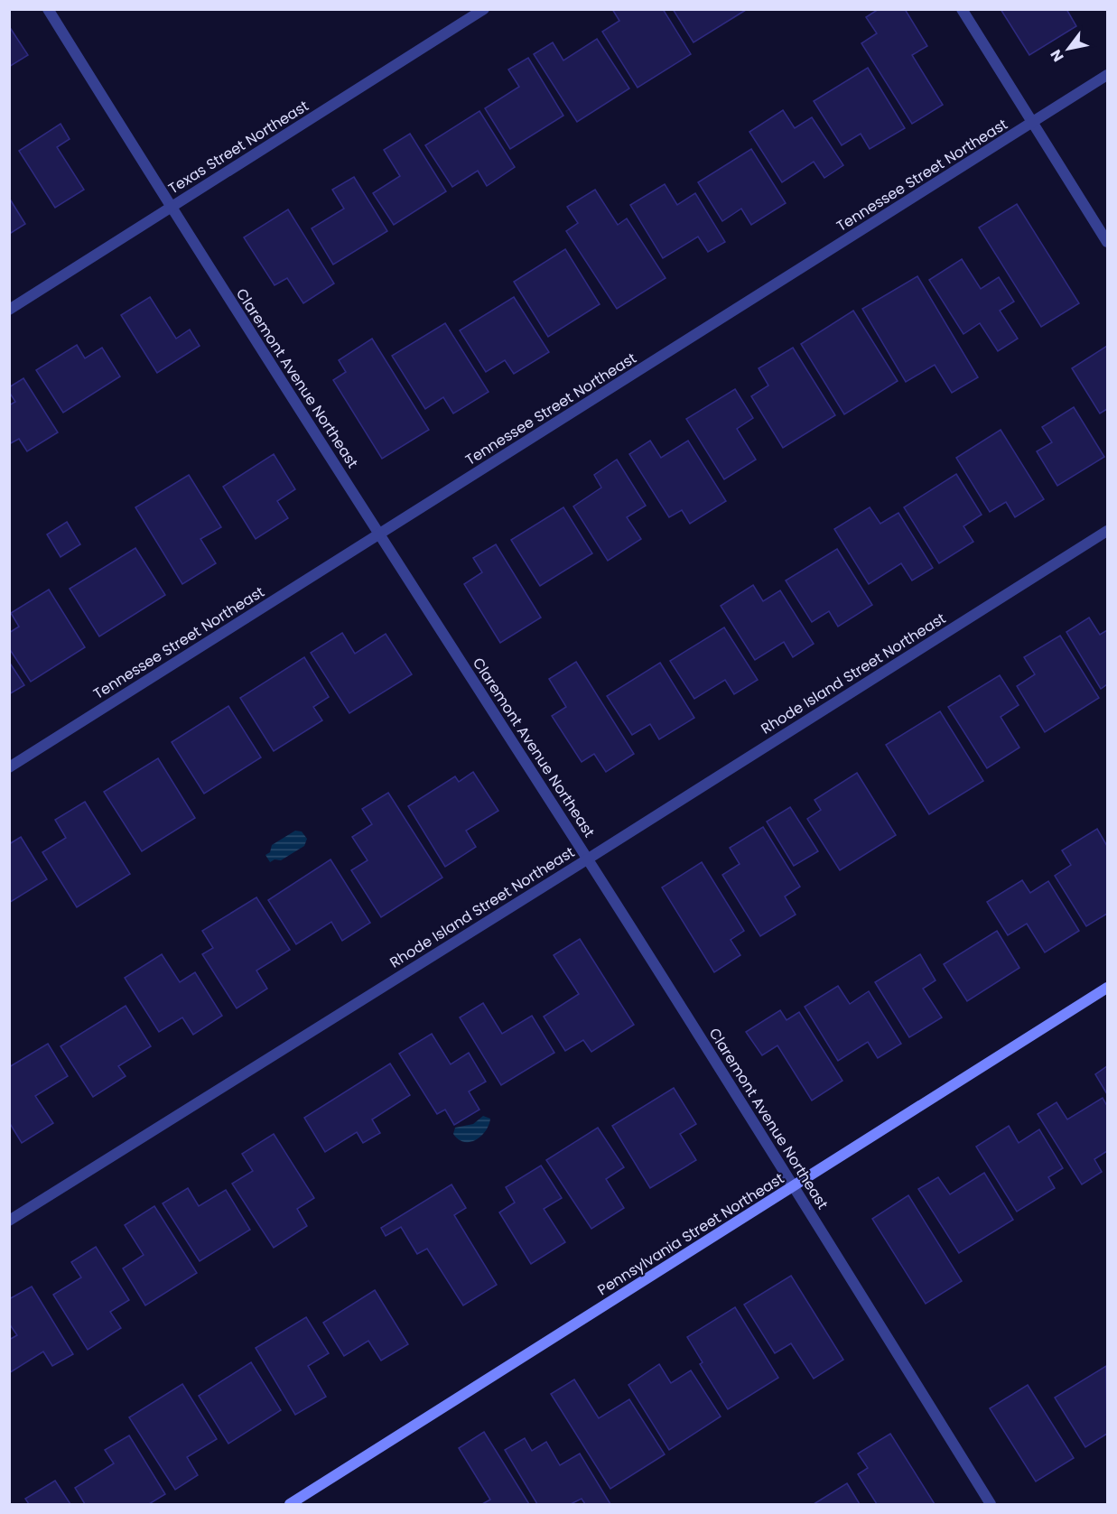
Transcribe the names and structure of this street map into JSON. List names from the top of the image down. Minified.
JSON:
{"streets":{"street":["Texas Street Northeast","Tennessee Street Northeast","Claremont Avenue Northeast","Rhode Island Street Northeast","Pennsylvania Street Northeast"]},"crossings":[["Texas Street Northeast","Claremont Avenue Northeast"],["Tennessee Street Northeast","Claremont Avenue Northeast"],["Claremont Avenue Northeast","Rhode Island Street Northeast"],["Claremont Avenue Northeast","Pennsylvania Street Northeast"]],"north":"bottom left"}
